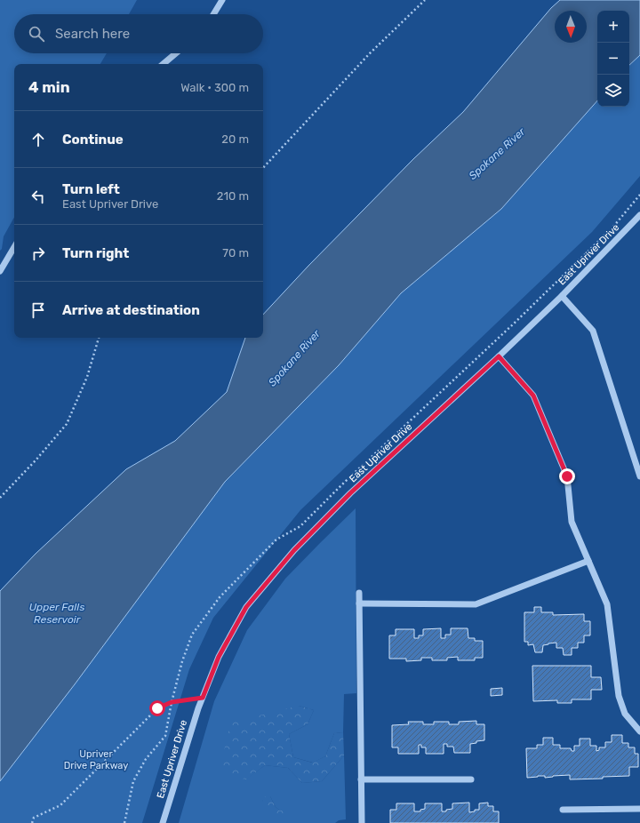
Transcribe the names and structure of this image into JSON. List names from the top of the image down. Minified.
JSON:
{"streets":{"street":["East Upriver Drive"]},"water":["Spokane River","Upper Falls Reservoir"],"parks":["Upriver Drive Parkway"],"north":"bottom","page":{"map_buttons":["+","−"],"search":"Search here","heading":["4 min","Walk · 300 m"],"list":[["Continue","20 m"],["Turn left","East Upriver Drive","210 m"],["Turn right","70 m"],"Arrive at destination"]}}
